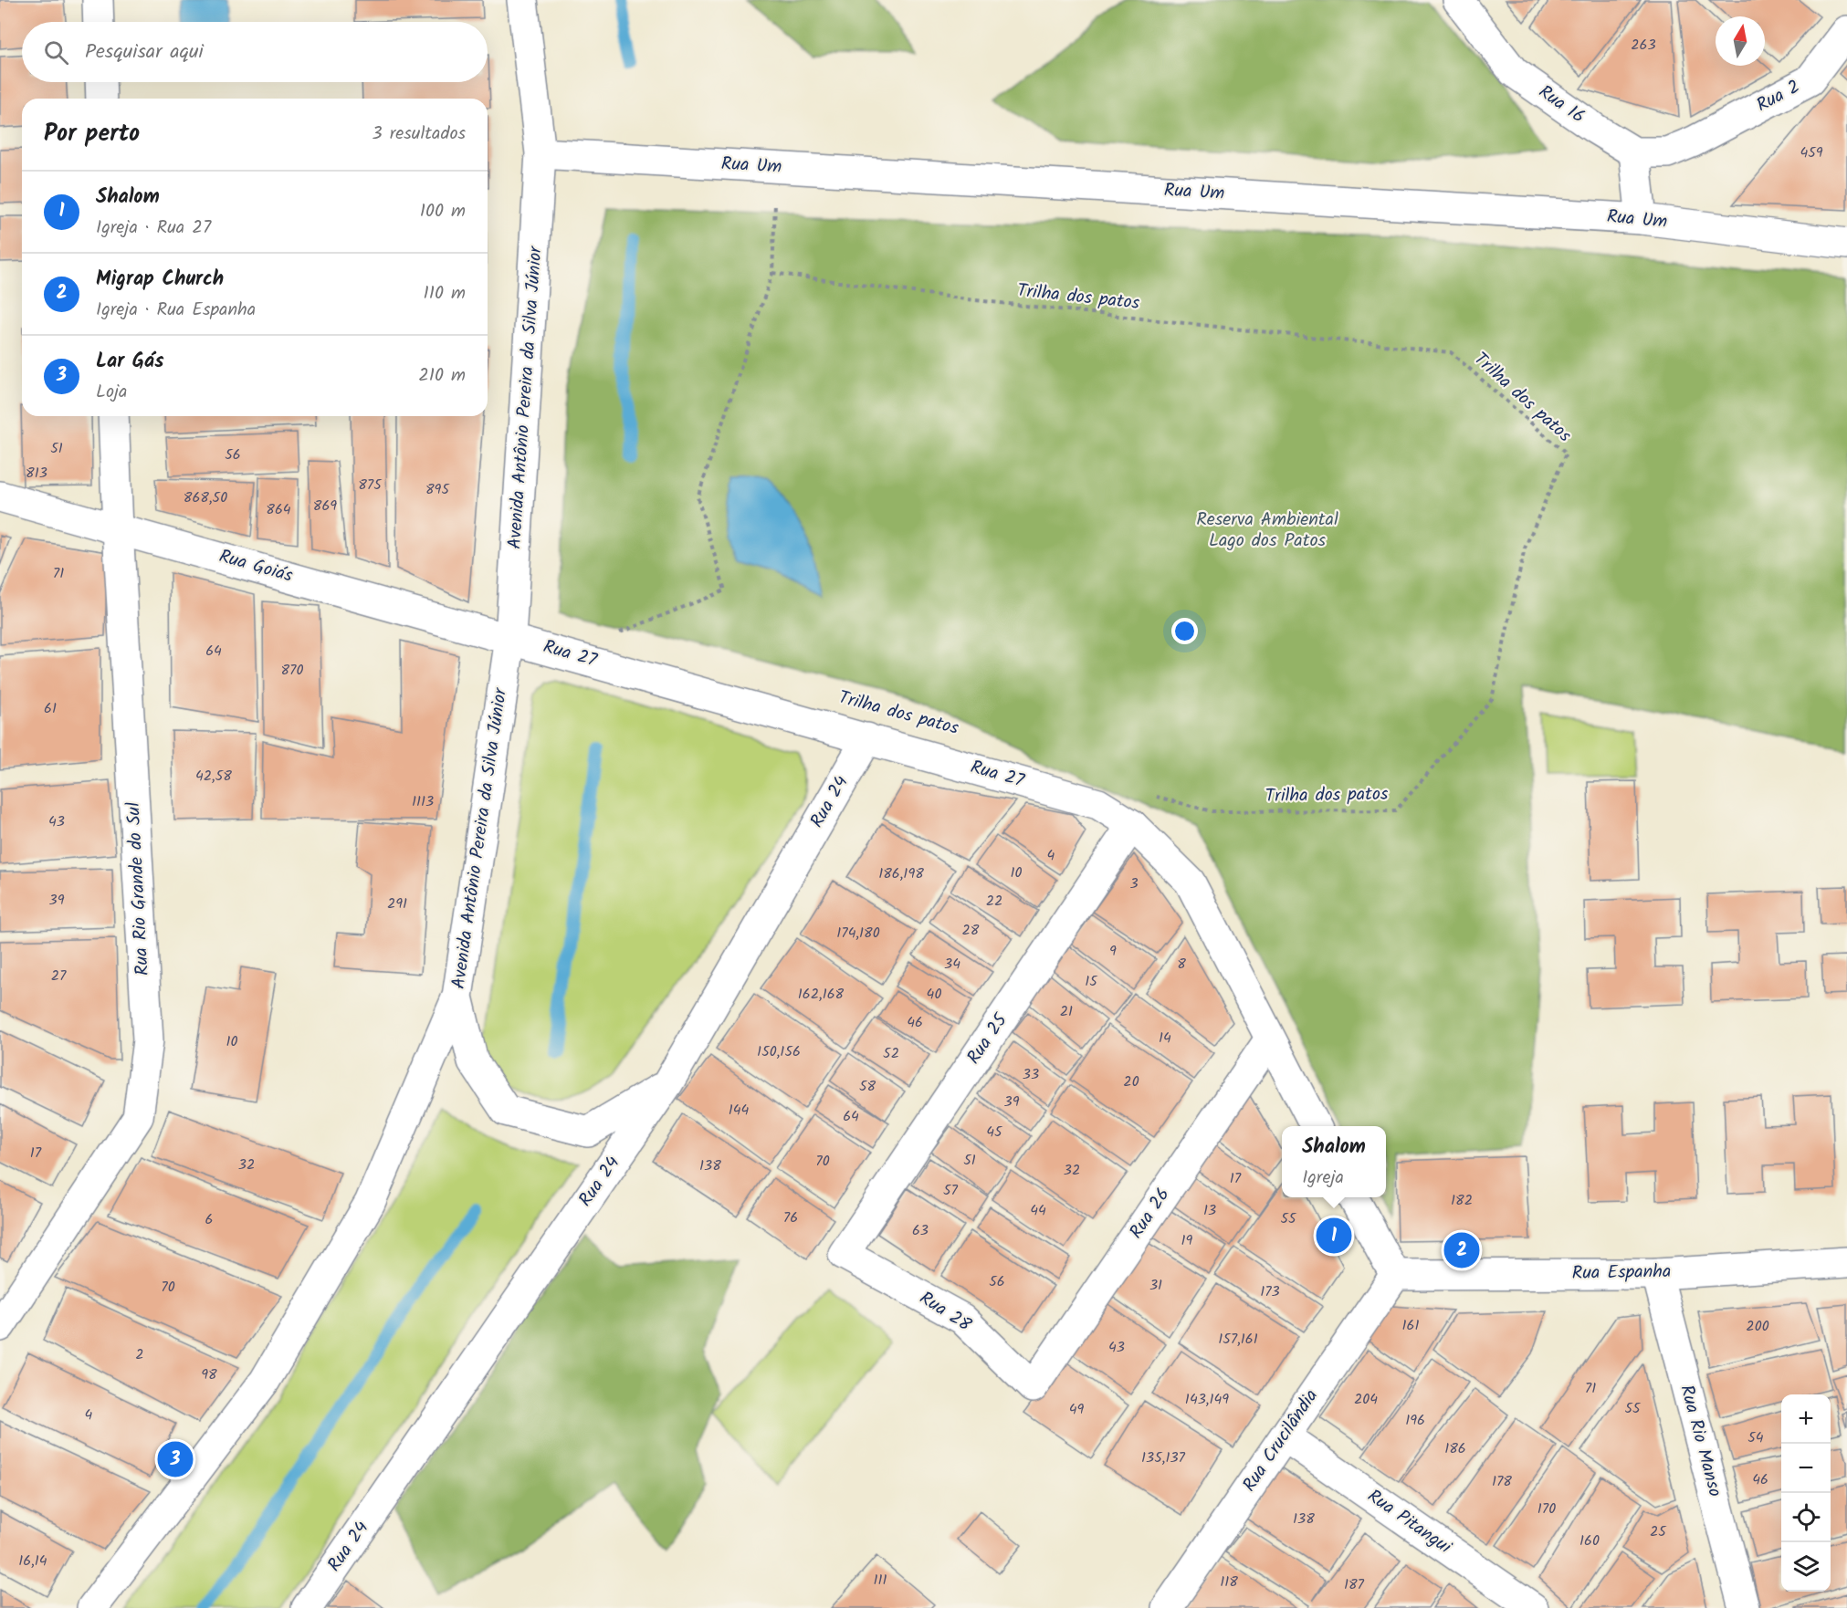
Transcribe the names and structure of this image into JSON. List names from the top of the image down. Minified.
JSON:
{"streets":{"street":["Rua 2","Rua 16","Rua Um","Avenida Antônio Pereira da Silva Júnior","Rua Goiás","Rua 27","Rua 24","Rua Rio Grande do Sul","Rua 25","Rua 26","Rua Espanha","Rua 28","Rua Crucilândia","Rua Rio Manso","Rua Pitangui"],"path":["Trilha dos patos"]},"crossings":[["Rua 2","Rua 16"],["Rua Um","Avenida Antônio Pereira da Silva Júnior"],["Avenida Antônio Pereira da Silva Júnior","Rua Goiás"],["Avenida Antônio Pereira da Silva Júnior","Rua 27"],["Rua Goiás","Rua 27"],["Rua Goiás","Rua Rio Grande do Sul"],["Rua 27","Rua 24"],["Rua 27","Rua 25"],["Rua 27","Rua 26"],["Rua 25","Rua 28"],["Rua 26","Rua 28"],["Rua Espanha","Rua Crucilândia"],["Rua Espanha","Rua Rio Manso"],["Rua Crucilândia","Rua Pitangui"]],"parks":["Reserva Ambiental Lago dos Patos"],"house_numbers":["263","459","51","56","813","875","895","868,50","869","864","71","64","870","61","42,58","1113","43","4","10","186,198","3","39","22","291","28","174,180","9","34","8","27","15","162,168","40","21","46","14","10","150,156","52","33","20","58","39","144","64","45","17","51","70","32","138","32","17","57","182","44","13","76","55","6","63","19","56","31","70","173","161","200","157,161","43","2","98","71","143,149","204","55","49","4","196","54","186","135,137","46","178","170","138","25","160","16,14","111","118","187"],"north":"top","page":{"search":"Pesquisar aqui","heading":["Por perto","3 resultados"],"list":[{"mark":"1","name":"Shalom","note":"Igreja · Rua 27","value":"100 m"},{"mark":"2","name":"Migrap Church","note":"Igreja · Rua Espanha","value":"110 m"},{"mark":"3","name":"Lar Gás","note":"Loja","value":"210 m"}],"popup":["Shalom","Igreja"],"pins":["1","2","3"],"map_buttons":["+","−"]}}
